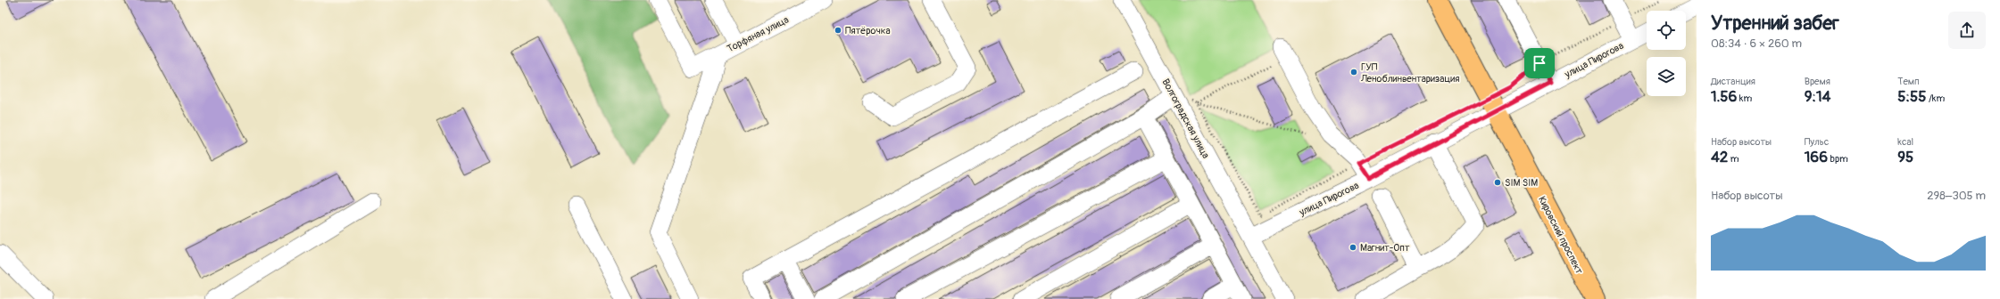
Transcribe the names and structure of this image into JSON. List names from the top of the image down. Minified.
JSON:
{"streets":{"main road":["Кировский проспект"],"street":["Торфяная улица","улица Пирогова","Волгоградская улица"]},"crossings":[["улица Пирогова","Волгоградская улица"],["улица Пирогова","Кировский проспект"]],"places":["Пятёрочка","ГУП Леноблинвентаризация","SIM SIM","Магнит-Опт"],"page":{"heading":["Утренний забег","08:34 · 6 × 260 m"],"stats":[["Дистанция","1.56 km"],["Время","9:14"],["Темп","5:55 /km"],["Набор высоты","42 m"],["Пульс","166 bpm"],["kcal","95"]],"chart":["Набор высоты","298–305 m"]}}
